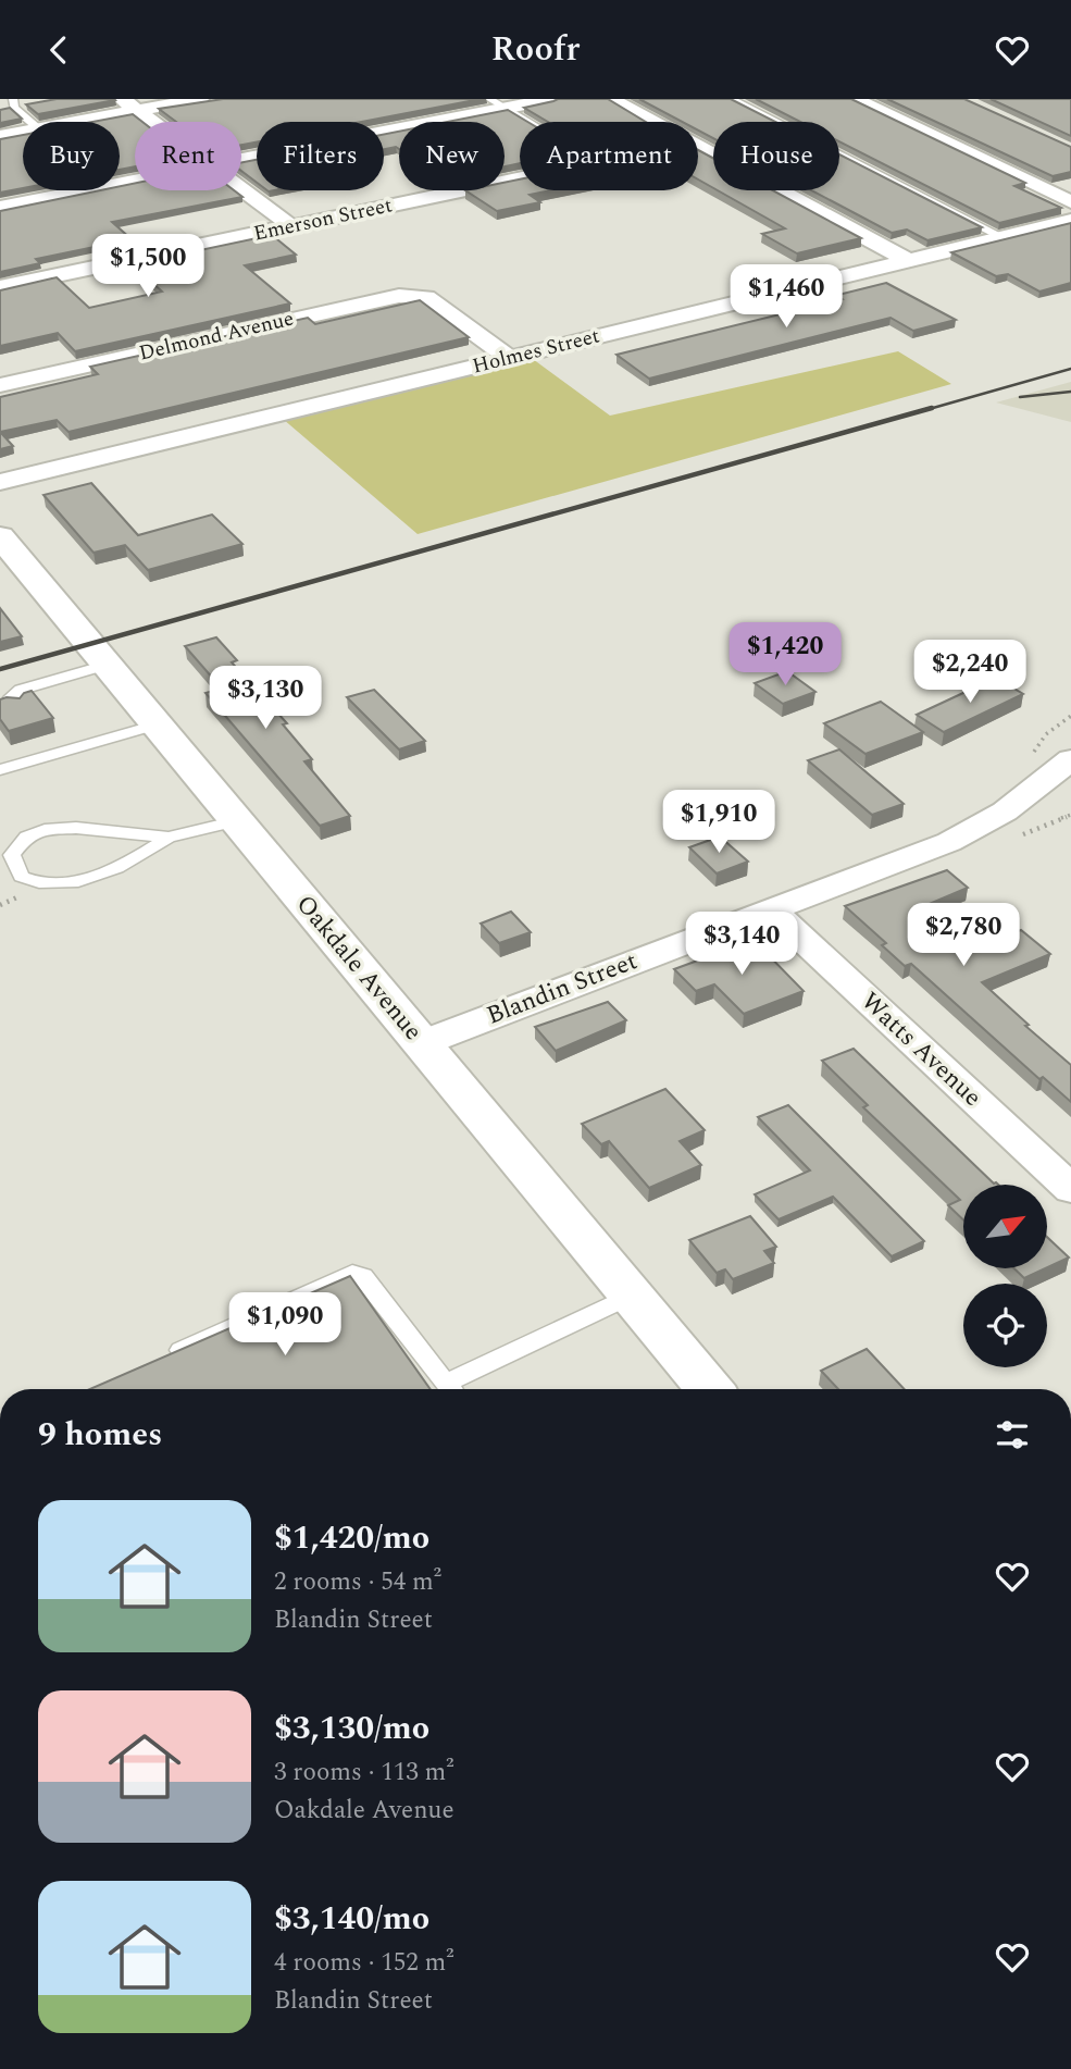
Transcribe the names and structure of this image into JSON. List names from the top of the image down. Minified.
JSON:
{"streets":{"street":["Emerson Street","Delmond Avenue","Holmes Street","Oakdale Avenue","Blandin Street","Watts Avenue"]},"crossings":[["Delmond Avenue","Holmes Street"],["Oakdale Avenue","Blandin Street"],["Blandin Street","Watts Avenue"]],"north":"top right","page":{"header":"Roofr","chip":["Buy","Rent","Filters","New","Apartment","House"],"price":["$1,500","$1,460","$1,420","$2,240","$3,130","$1,910","$2,780","$3,140","$1,090"],"heading":"9 homes","list":[{"name":"$1,420/mo","note":"2 rooms · 54 m² · Blandin Street"},{"name":"$3,130/mo","note":"3 rooms · 113 m² · Oakdale Avenue"},{"name":"$3,140/mo","note":"4 rooms · 152 m² · Blandin Street"}]}}
